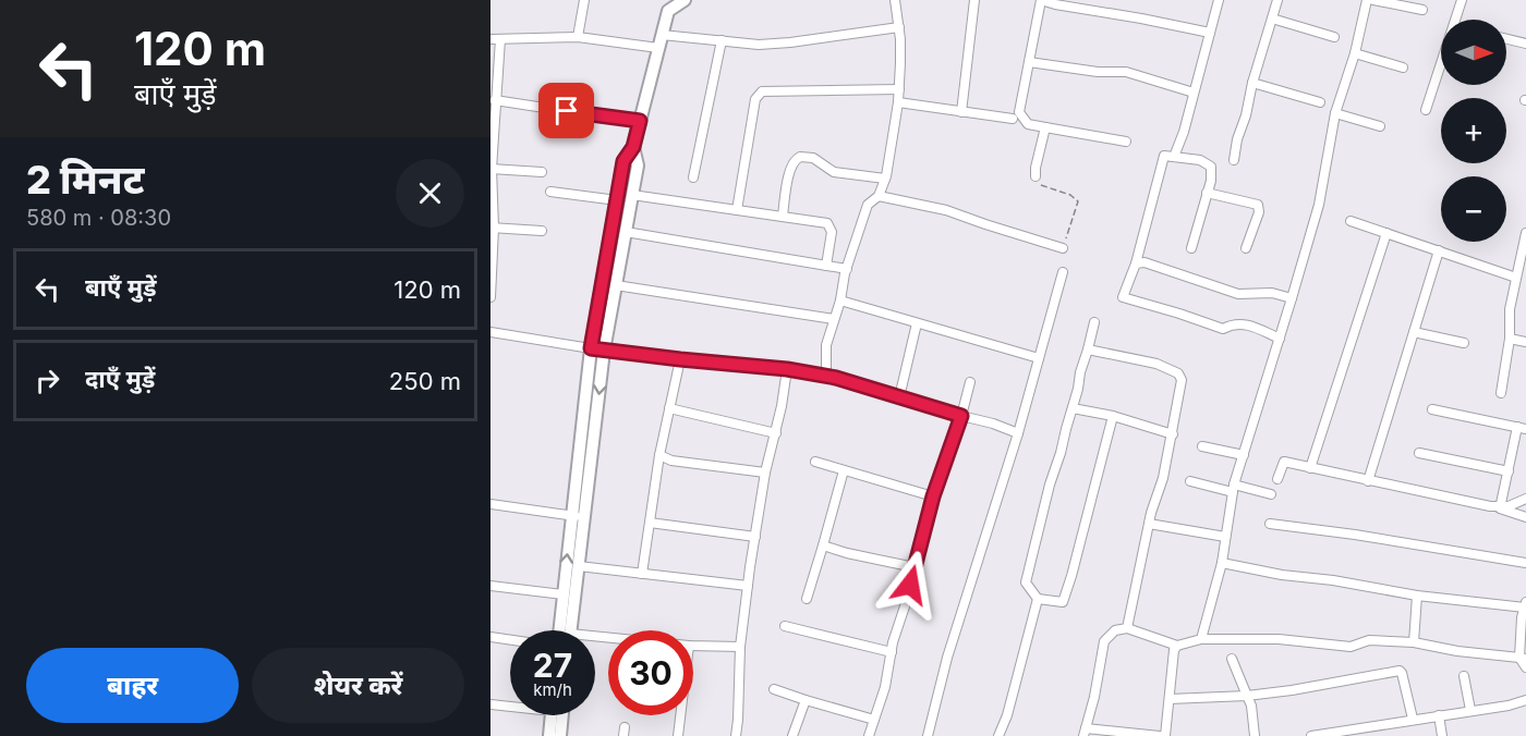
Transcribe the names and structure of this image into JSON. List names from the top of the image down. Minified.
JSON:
{"north":"right","page":{"turn":["120 m","बाएँ मुड़ें"],"map_buttons":["+","−"],"heading":["2 मिनट","580 m · 08:30"],"list":[{"name":"बाएँ मुड़ें","value":"120 m"},{"name":"दाएँ मुड़ें","value":"250 m"}],"speed":"27 km/h","limit":"30","buttons":["बाहर","शेयर करें"]}}
